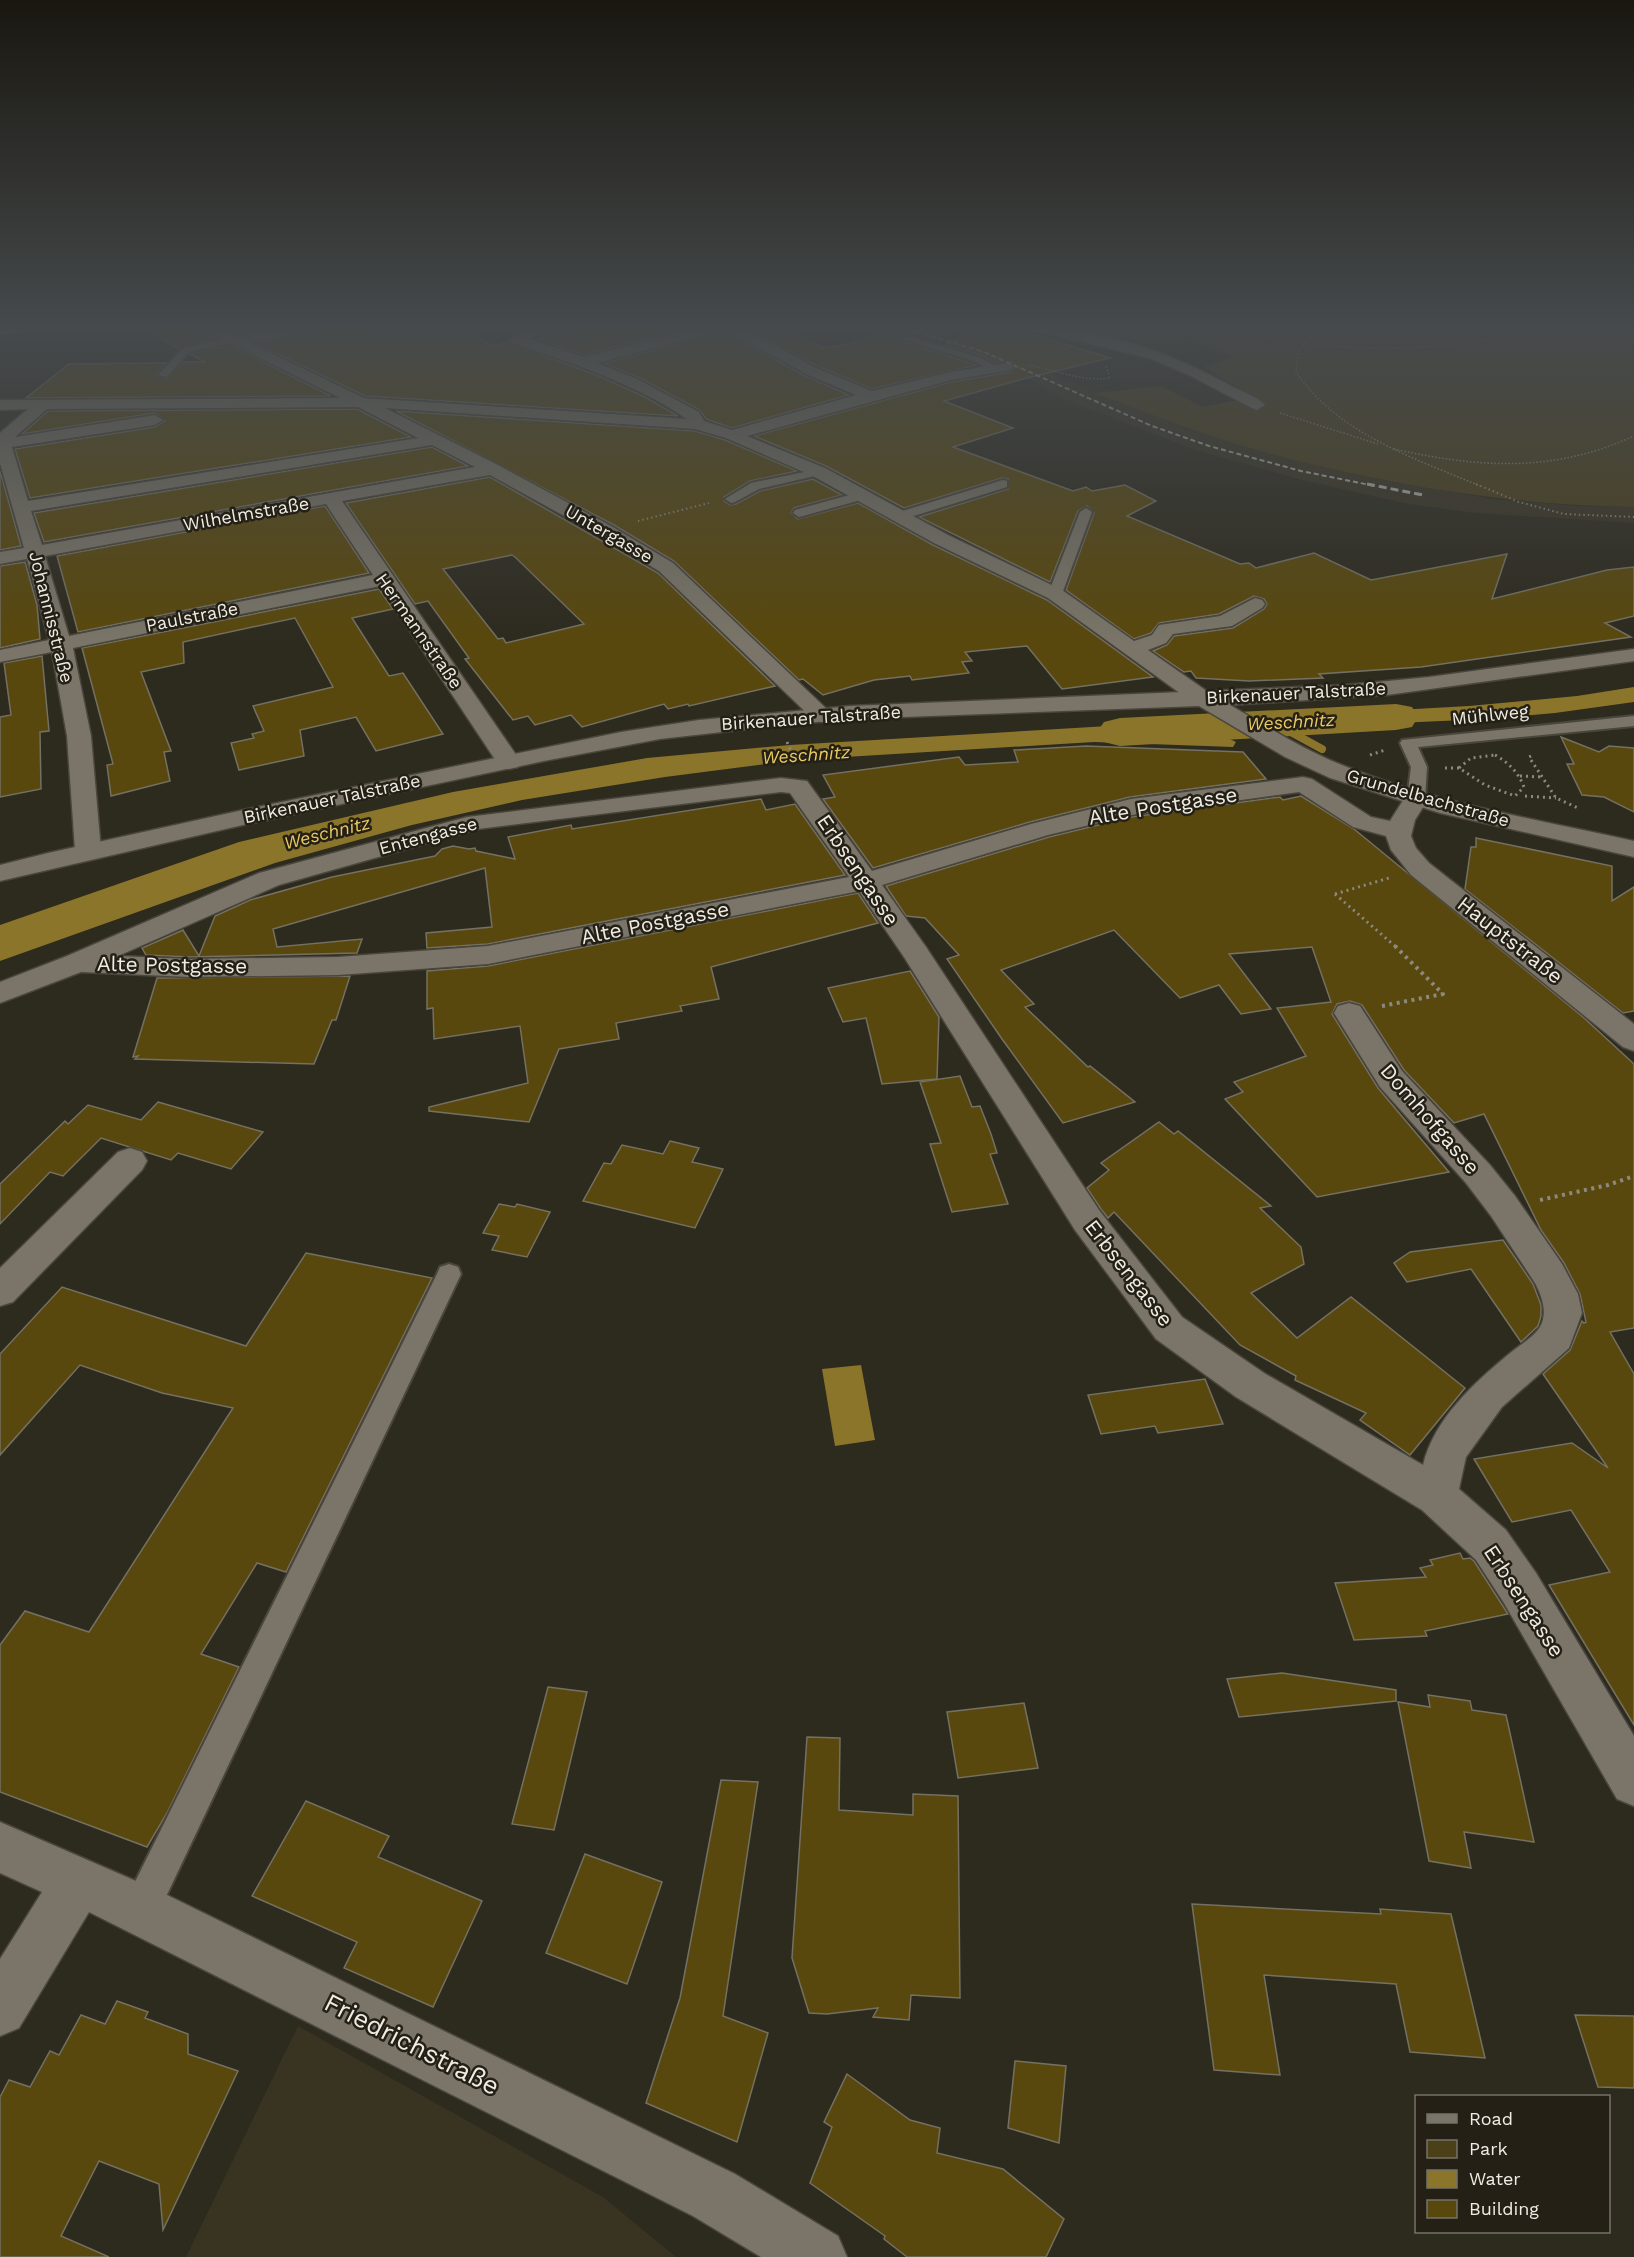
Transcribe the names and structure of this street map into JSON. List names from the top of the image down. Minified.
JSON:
{"streets":{"street":["Wilhelmstraße","Untergasse","Johannisstraße","Paulstraße","Hermannstraße","Birkenauer Talstraße","Grundelbachstraße","Alte Postgasse","Entengasse","Erbsengasse","Hauptstraße","Domhofgasse","Friedrichstraße"],"lane":["Mühlweg"]},"crossings":[["Wilhelmstraße","Untergasse"],["Wilhelmstraße","Johannisstraße"],["Wilhelmstraße","Hermannstraße"],["Untergasse","Birkenauer Talstraße"],["Johannisstraße","Paulstraße"],["Johannisstraße","Birkenauer Talstraße"],["Paulstraße","Hermannstraße"],["Hermannstraße","Birkenauer Talstraße"],["Birkenauer Talstraße","Grundelbachstraße"],["Mühlweg","Grundelbachstraße"],["Grundelbachstraße","Alte Postgasse"],["Alte Postgasse","Entengasse"],["Alte Postgasse","Erbsengasse"],["Entengasse","Erbsengasse"],["Erbsengasse","Domhofgasse"]],"water":["Weschnitz"],"legend":["Road","Park","Water","Building"]}
